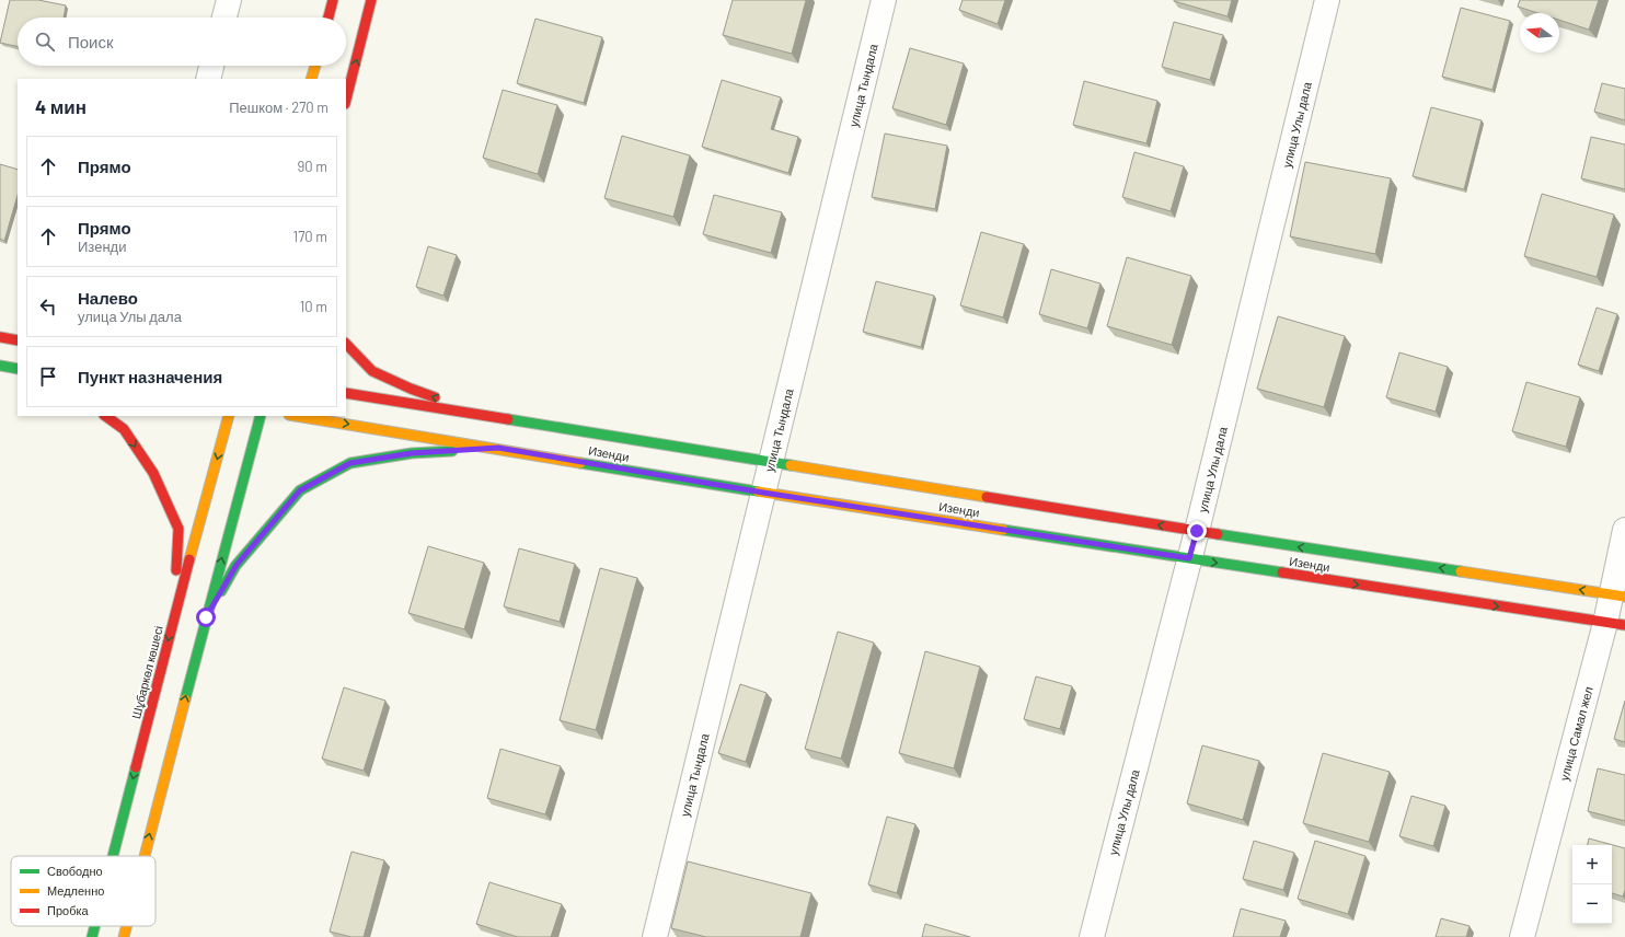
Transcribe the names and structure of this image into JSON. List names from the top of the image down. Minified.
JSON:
{"streets":{"street":["улица Тындала","улица Улы дала","Изенди","Шұбаркөл көшесі","улица Самал жел"]},"crossings":[["улица Тындала","Изенди"],["улица Улы дала","Изенди"],["Изенди","улица Самал жел"]],"legend":["Свободно","Медленно","Пробка"],"north":"left","page":{"search":"Поиск","heading":["4 мин","Пешком · 270 m"],"list":[["Прямо","90 m"],["Прямо","Изенди","170 m"],["Налево","улица Улы дала","10 m"],"Пункт назначения"],"map_buttons":["+","−"]}}
